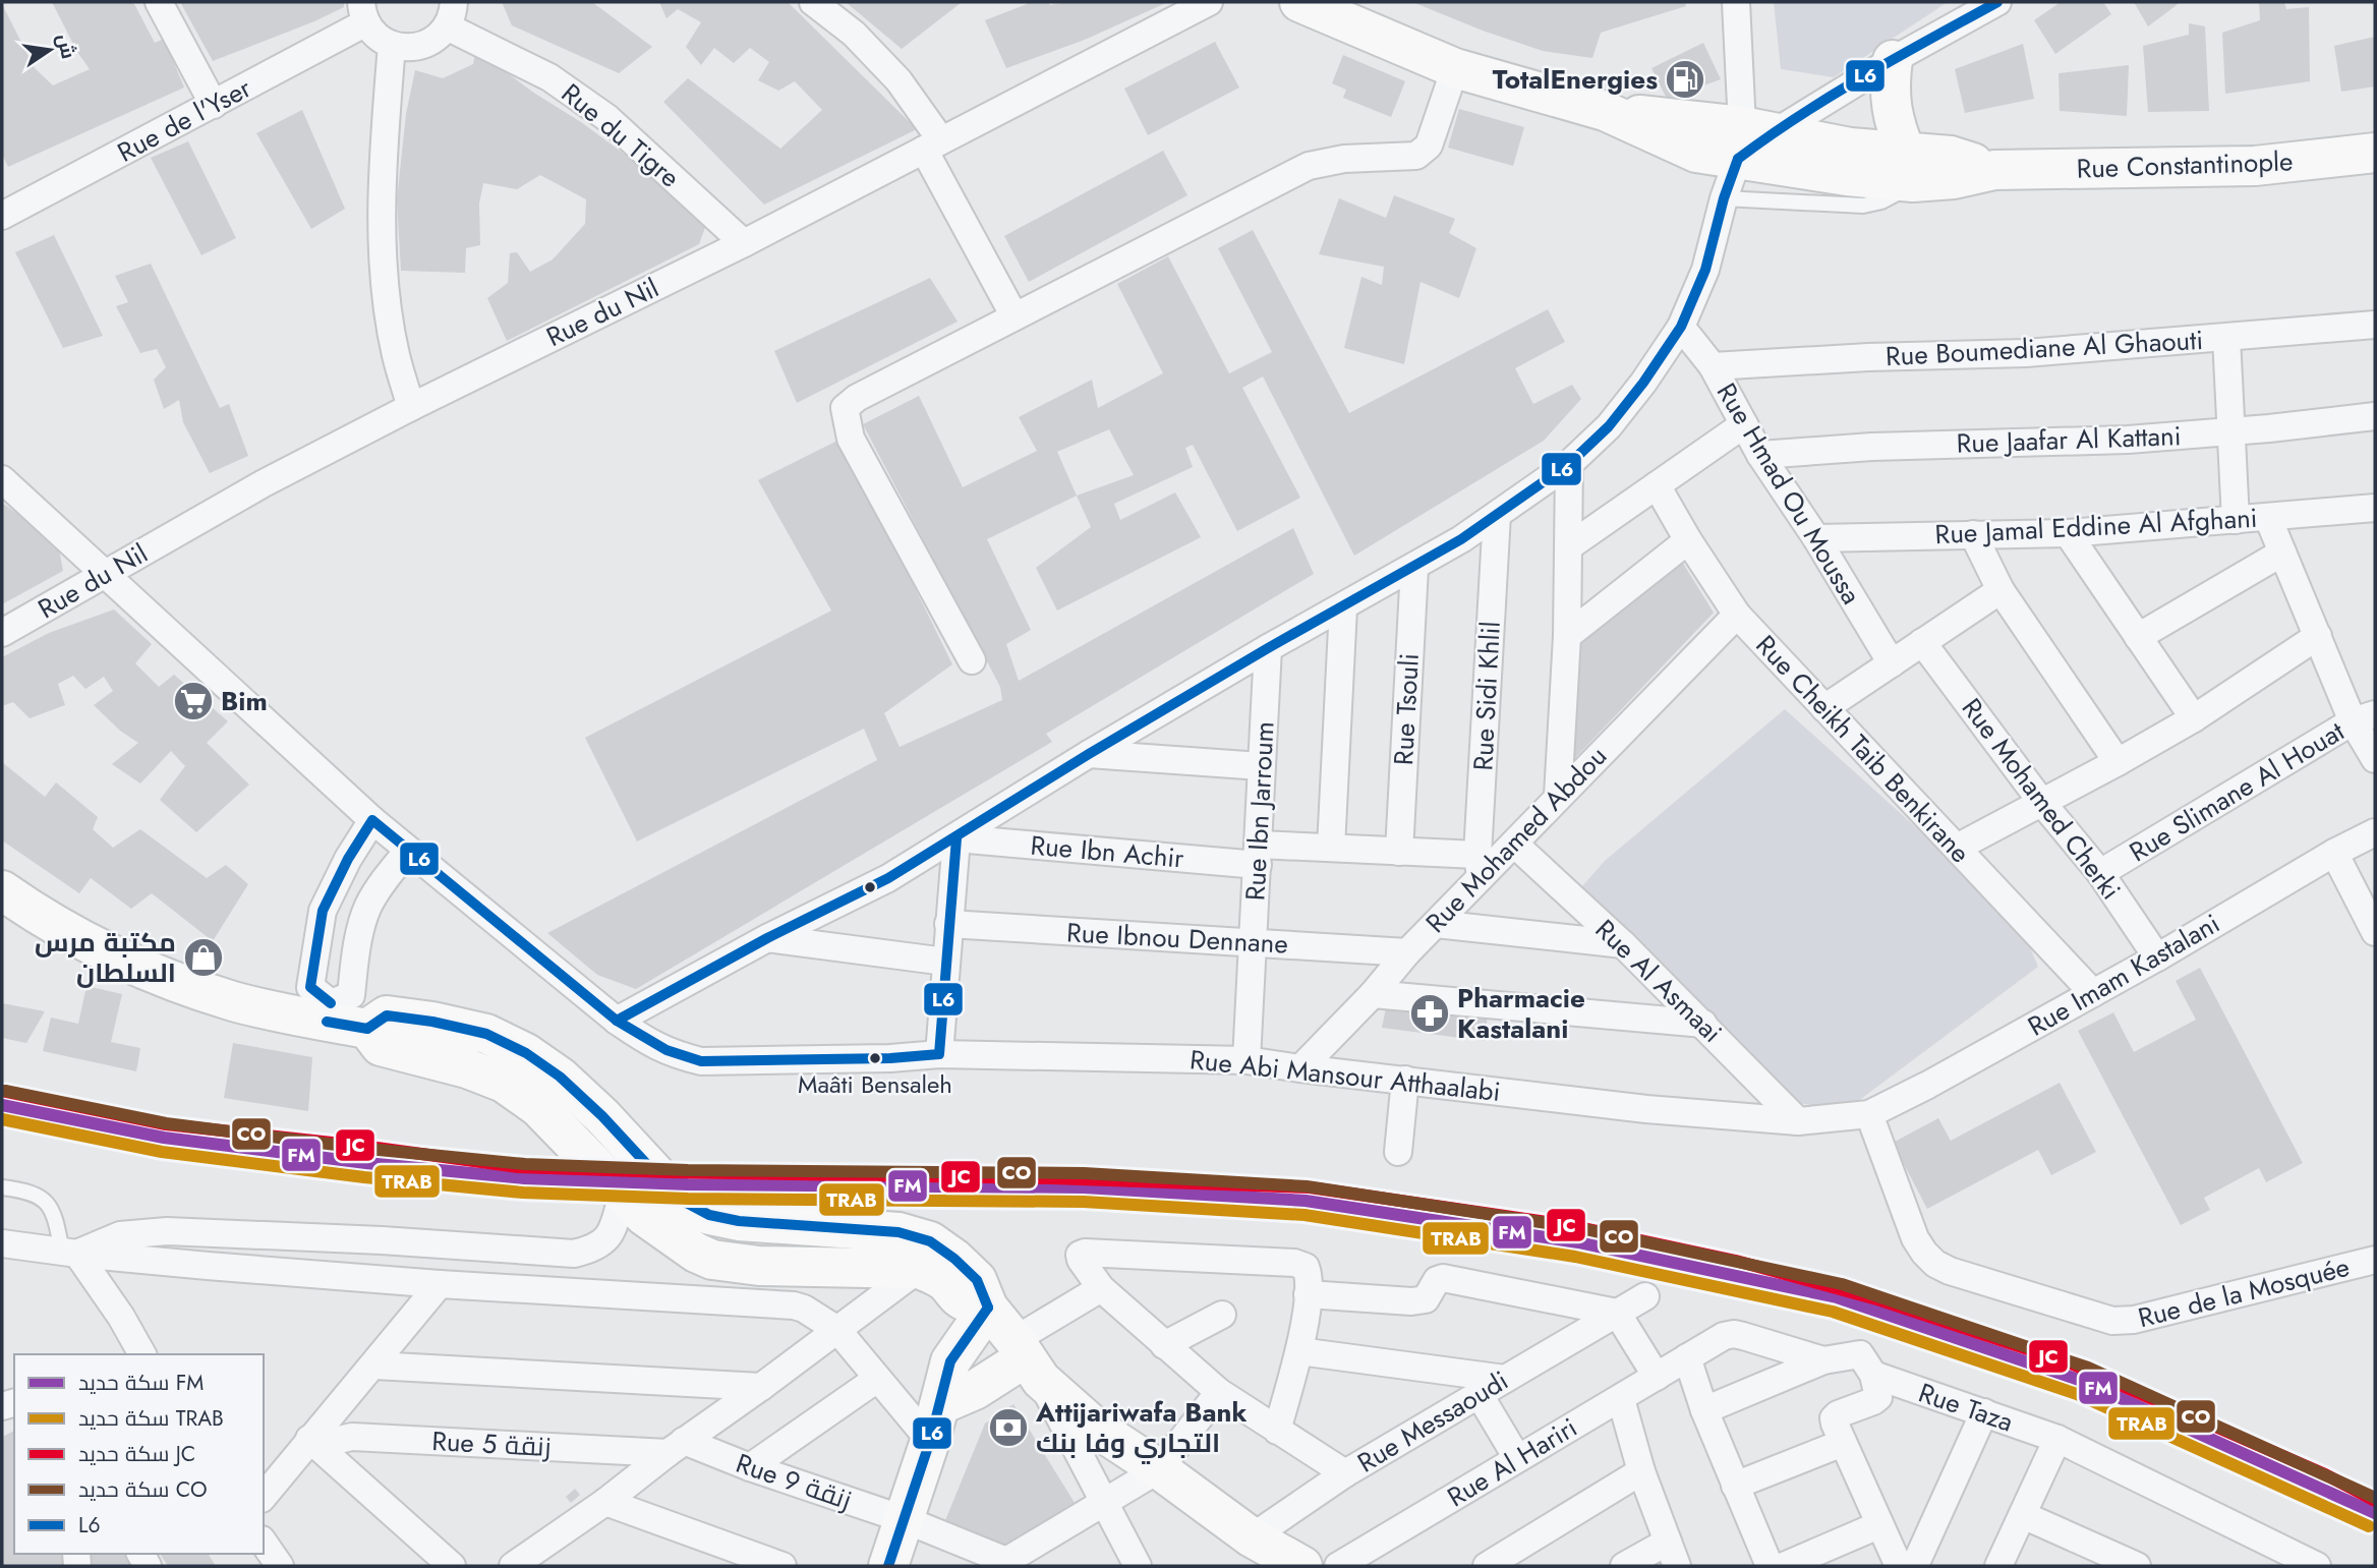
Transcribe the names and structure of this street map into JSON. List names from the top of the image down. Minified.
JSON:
{"streets":{"street":["Rue de l'Yser","Rue du Tigre","Rue Constantinople","Rue du Nil","Rue Boumediane Al Ghaouti","Rue Jaafar Al Kattani","Rue Hmad Ou Moussa","Rue Jamal Eddine Al Afghani","Rue Sidi Khlil","Rue Tsouli","Rue Cheikh Taib Benkirane","Rue Slimane Al Houat","Rue Mohamed Cherki","Rue Ibn Jarroum","Rue Mohamed Abdou","Rue Ibn Achir","Rue Ibnou Dennane","Rue Imam Kastalani","Rue Al Asmaai","Rue Abi Mansour Atthaalabi","Rue de la Mosquée","Rue Taza","Rue Messaoudi","Rue 5 زنقة","Rue Al Hariri","Rue 9 زنقة"]},"crossings":[["Rue du Tigre","Rue du Nil"],["Rue Boumediane Al Ghaouti","Rue Hmad Ou Moussa"],["Rue Jaafar Al Kattani","Rue Hmad Ou Moussa"],["Rue Hmad Ou Moussa","Rue Jamal Eddine Al Afghani"],["Rue Sidi Khlil","Rue Mohamed Abdou"],["Rue Sidi Khlil","Rue Ibn Achir"],["Rue Tsouli","Rue Ibn Achir"],["Rue Cheikh Taib Benkirane","Rue Mohamed Abdou"],["Rue Cheikh Taib Benkirane","Rue Imam Kastalani"],["Rue Slimane Al Houat","Rue Mohamed Cherki"],["Rue Mohamed Cherki","Rue Imam Kastalani"],["Rue Ibn Jarroum","Rue Ibn Achir"],["Rue Ibn Jarroum","Rue Ibnou Dennane"],["Rue Ibn Jarroum","Rue Abi Mansour Atthaalabi"],["Rue Mohamed Abdou","Rue Ibn Achir"],["Rue Mohamed Abdou","Rue Ibnou Dennane"],["Rue Mohamed Abdou","Rue Al Asmaai"],["Rue Mohamed Abdou","Rue Abi Mansour Atthaalabi"],["Rue Imam Kastalani","Rue Abi Mansour Atthaalabi"],["Rue Imam Kastalani","Rue de la Mosquée"],["Rue Al Asmaai","Rue Abi Mansour Atthaalabi"],["Rue Abi Mansour Atthaalabi","Rue de la Mosquée"],["Rue 5 زنقة","Rue 9 زنقة"]],"places":{"fuel station":["TotalEnergies"],"supermarket":["Bim"],"shop":["مكتبة مرس السلطان"],"pharmacy":["Pharmacie Kastalani"],"other":["Maâti Bensaleh"],"bank":["Attijariwafa Bank التجاري وفا بنك"]},"lines":["transit line L6","rail line JC","rail line CO","rail line FM","rail line TRAB"],"legend":["سكة حديد FM","سكة حديد TRAB","سكة حديد JC","سكة حديد CO","L6"],"north":"right"}
